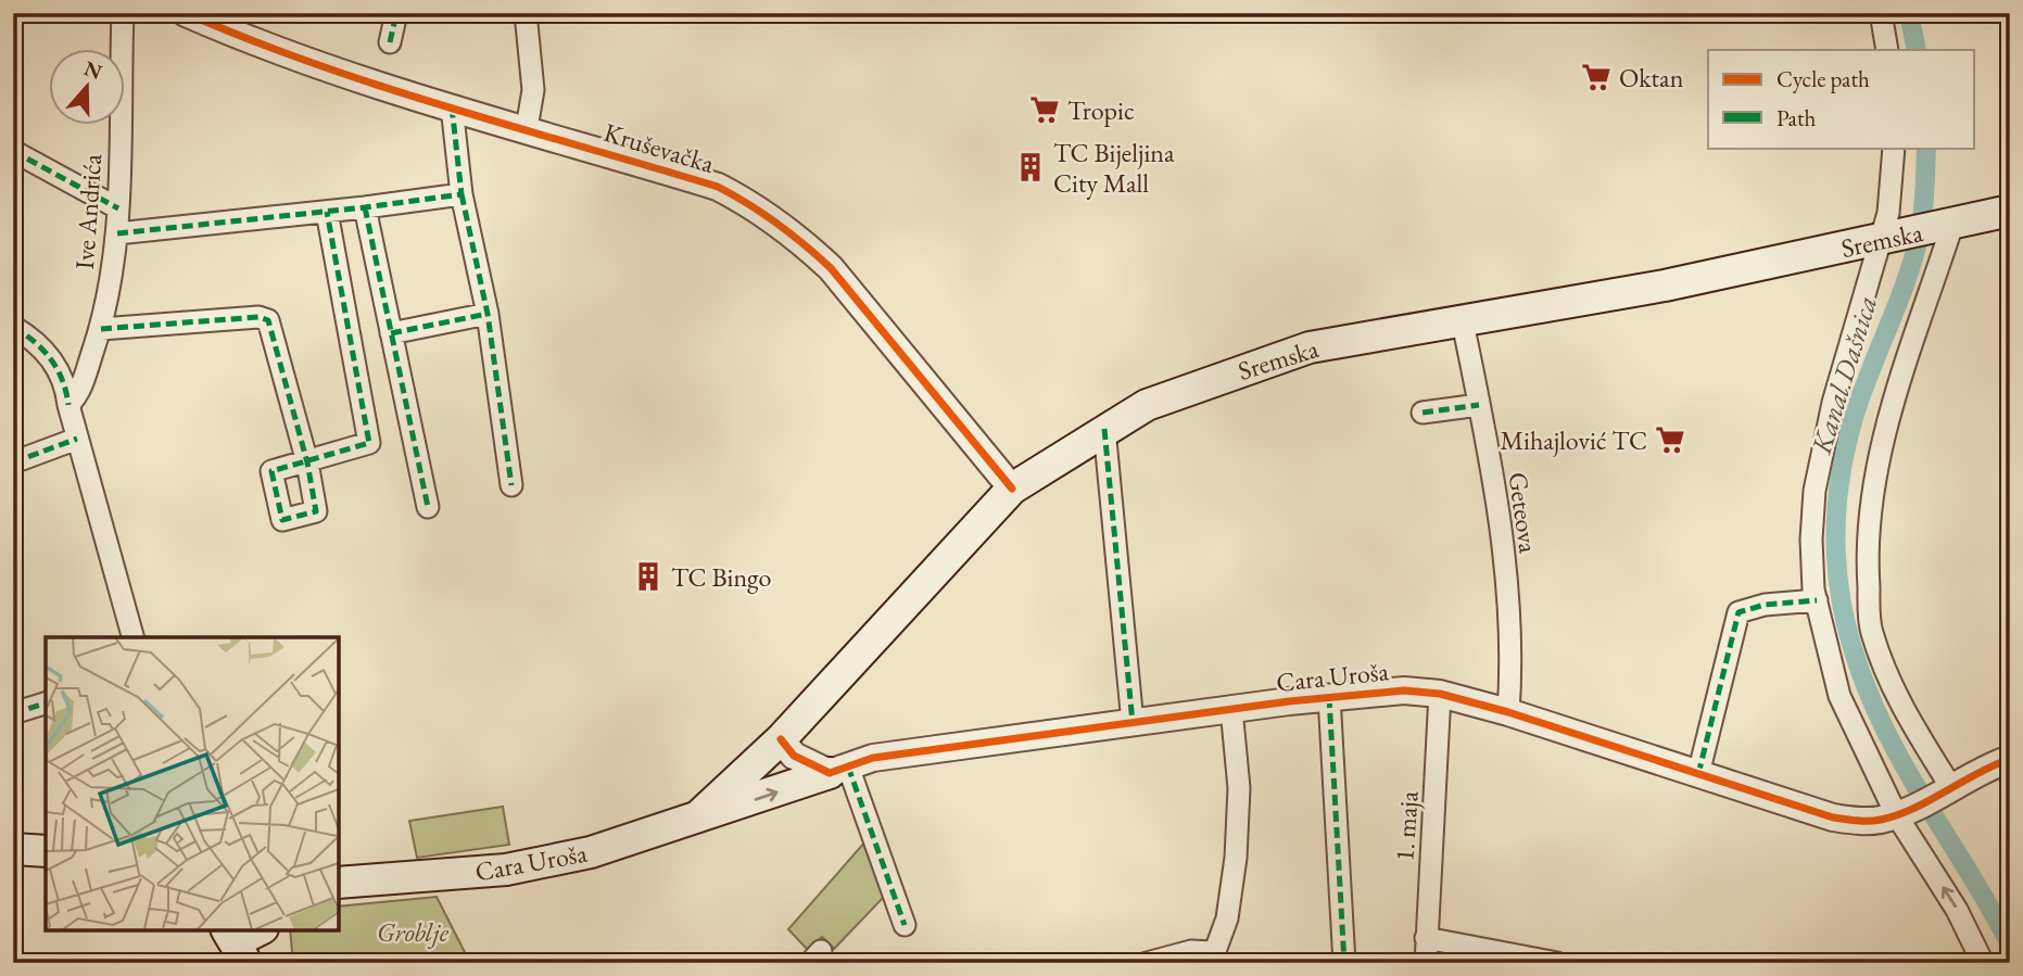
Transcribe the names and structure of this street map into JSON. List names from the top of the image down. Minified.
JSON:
{"streets":{"main road":["Sremska","Cara Uroša"],"street":["Kruševačka","Ive Andrića","Geteova","1. maja"]},"crossings":[["Kruševačka","Sremska"],["Sremska","Geteova"],["Sremska","Cara Uroša"],["Geteova","Cara Uroša"],["Cara Uroša","1. maja"]],"water":["Kanal Dašnica"],"parks":["Groblje"],"places":{"supermarket":["Oktan","Tropic","Mihajlović TC"],"building":["TC Bijeljina City Mall","TC Bingo"]},"legend":["Cycle path","Path"],"north":"top"}
